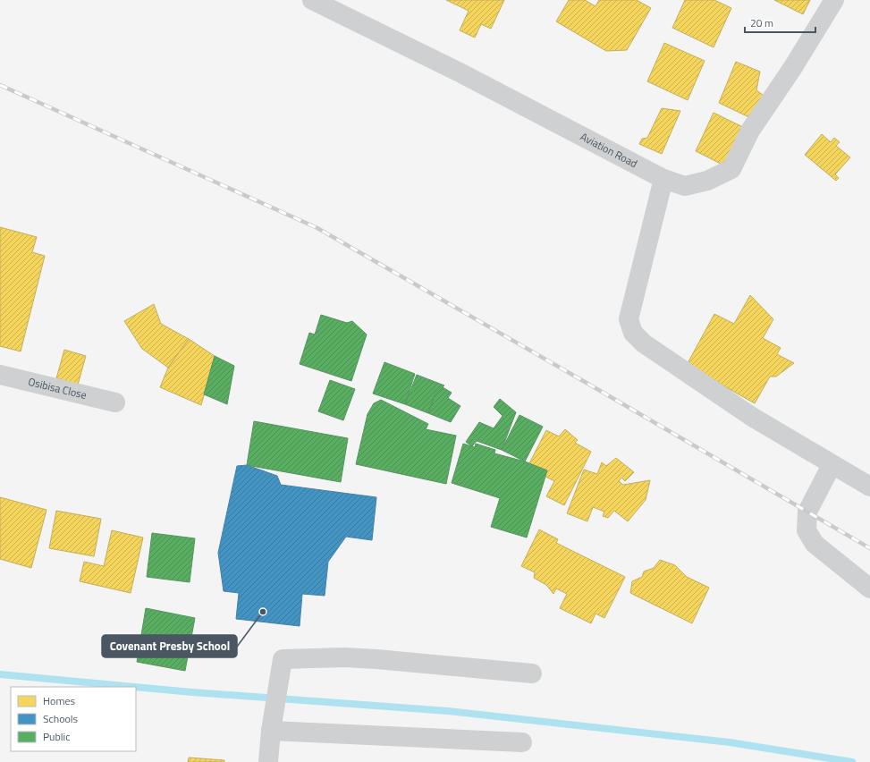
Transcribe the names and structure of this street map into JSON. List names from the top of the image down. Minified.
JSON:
{"streets":{"street":["Aviation Road","Osibisa Close"]},"places":["Covenant Presby School"],"legend":["Homes","Schools","Public"],"scale_bar":"20 m"}
